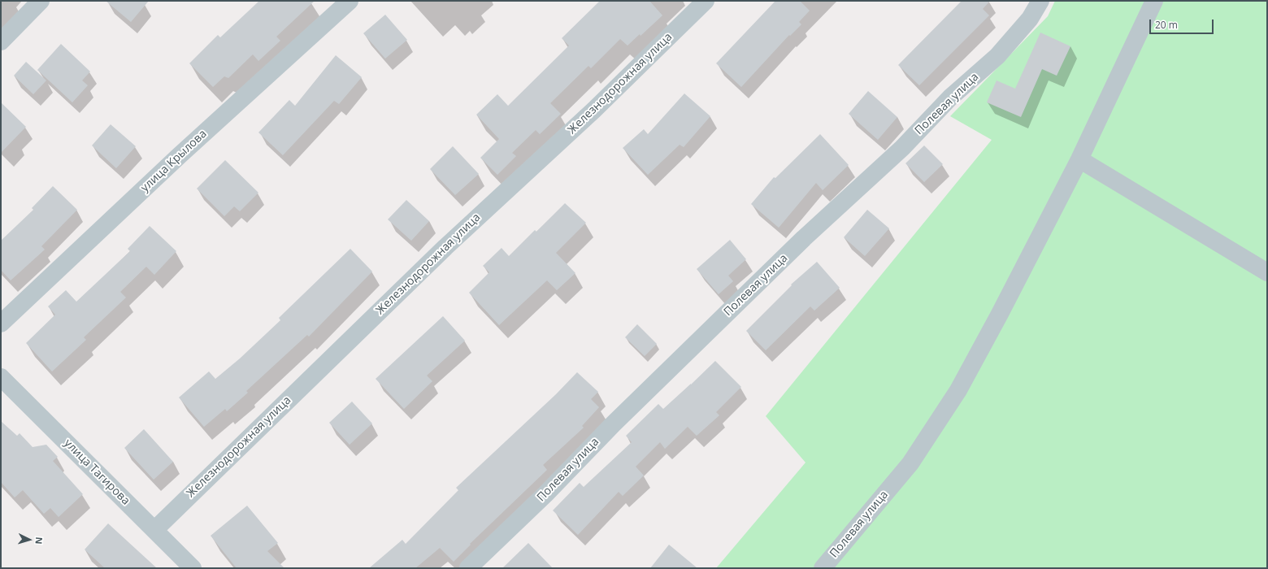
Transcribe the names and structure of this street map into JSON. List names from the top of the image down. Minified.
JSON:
{"streets":{"street":["Железнодорожная улица","Полевая улица","улица Крылова","улица Тагирова"]},"crossings":[["Железнодорожная улица","улица Тагирова"]],"scale_bar":"20 m","north":"right"}
